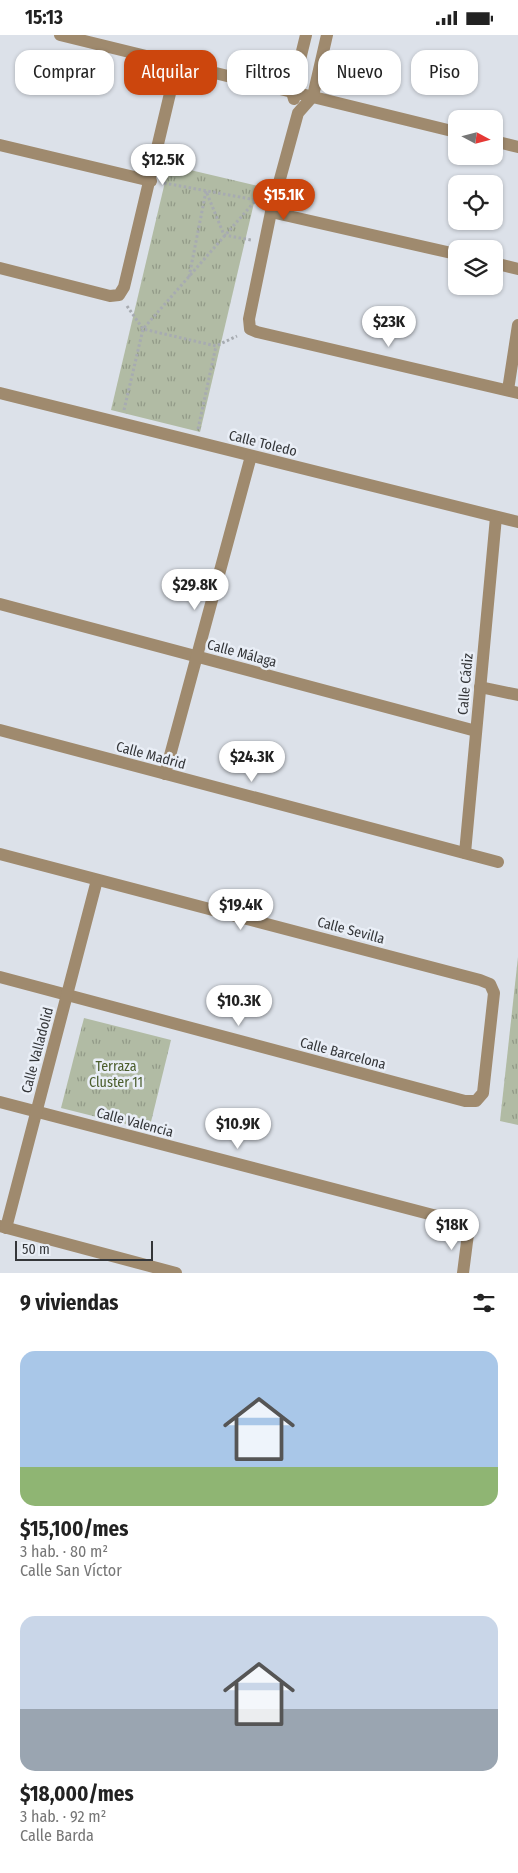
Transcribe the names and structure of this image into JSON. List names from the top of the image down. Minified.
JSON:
{"streets":{"street":["Calle Toledo","Calle Málaga","Calle Cádiz","Calle Madrid","Calle Sevilla","Calle Valladolid","Calle Barcelona","Calle Valencia"]},"crossings":[["Calle Toledo","Calle Cádiz"],["Calle Málaga","Calle Cádiz"],["Calle Cádiz","Calle Madrid"],["Calle Sevilla","Calle Valladolid"],["Calle Sevilla","Calle Barcelona"],["Calle Valladolid","Calle Barcelona"],["Calle Valladolid","Calle Valencia"]],"parks":["Terraza Cluster 11"],"scale_bar":"50 m","north":"right","page":{"status":"15:13","chip":["Comprar","Alquilar","Filtros","Nuevo","Piso"],"price":["$12.5K","$15.1K","$23K","$29.8K","$24.3K","$19.4K","$10.3K","$10.9K","$18K"],"scale":"50 m","heading":"9 viviendas","list":[{"name":"$15,100/mes","note":"3 hab. · 80 m² · Calle San Víctor"},{"name":"$18,000/mes","note":"3 hab. · 92 m² · Calle Barda"}]}}
